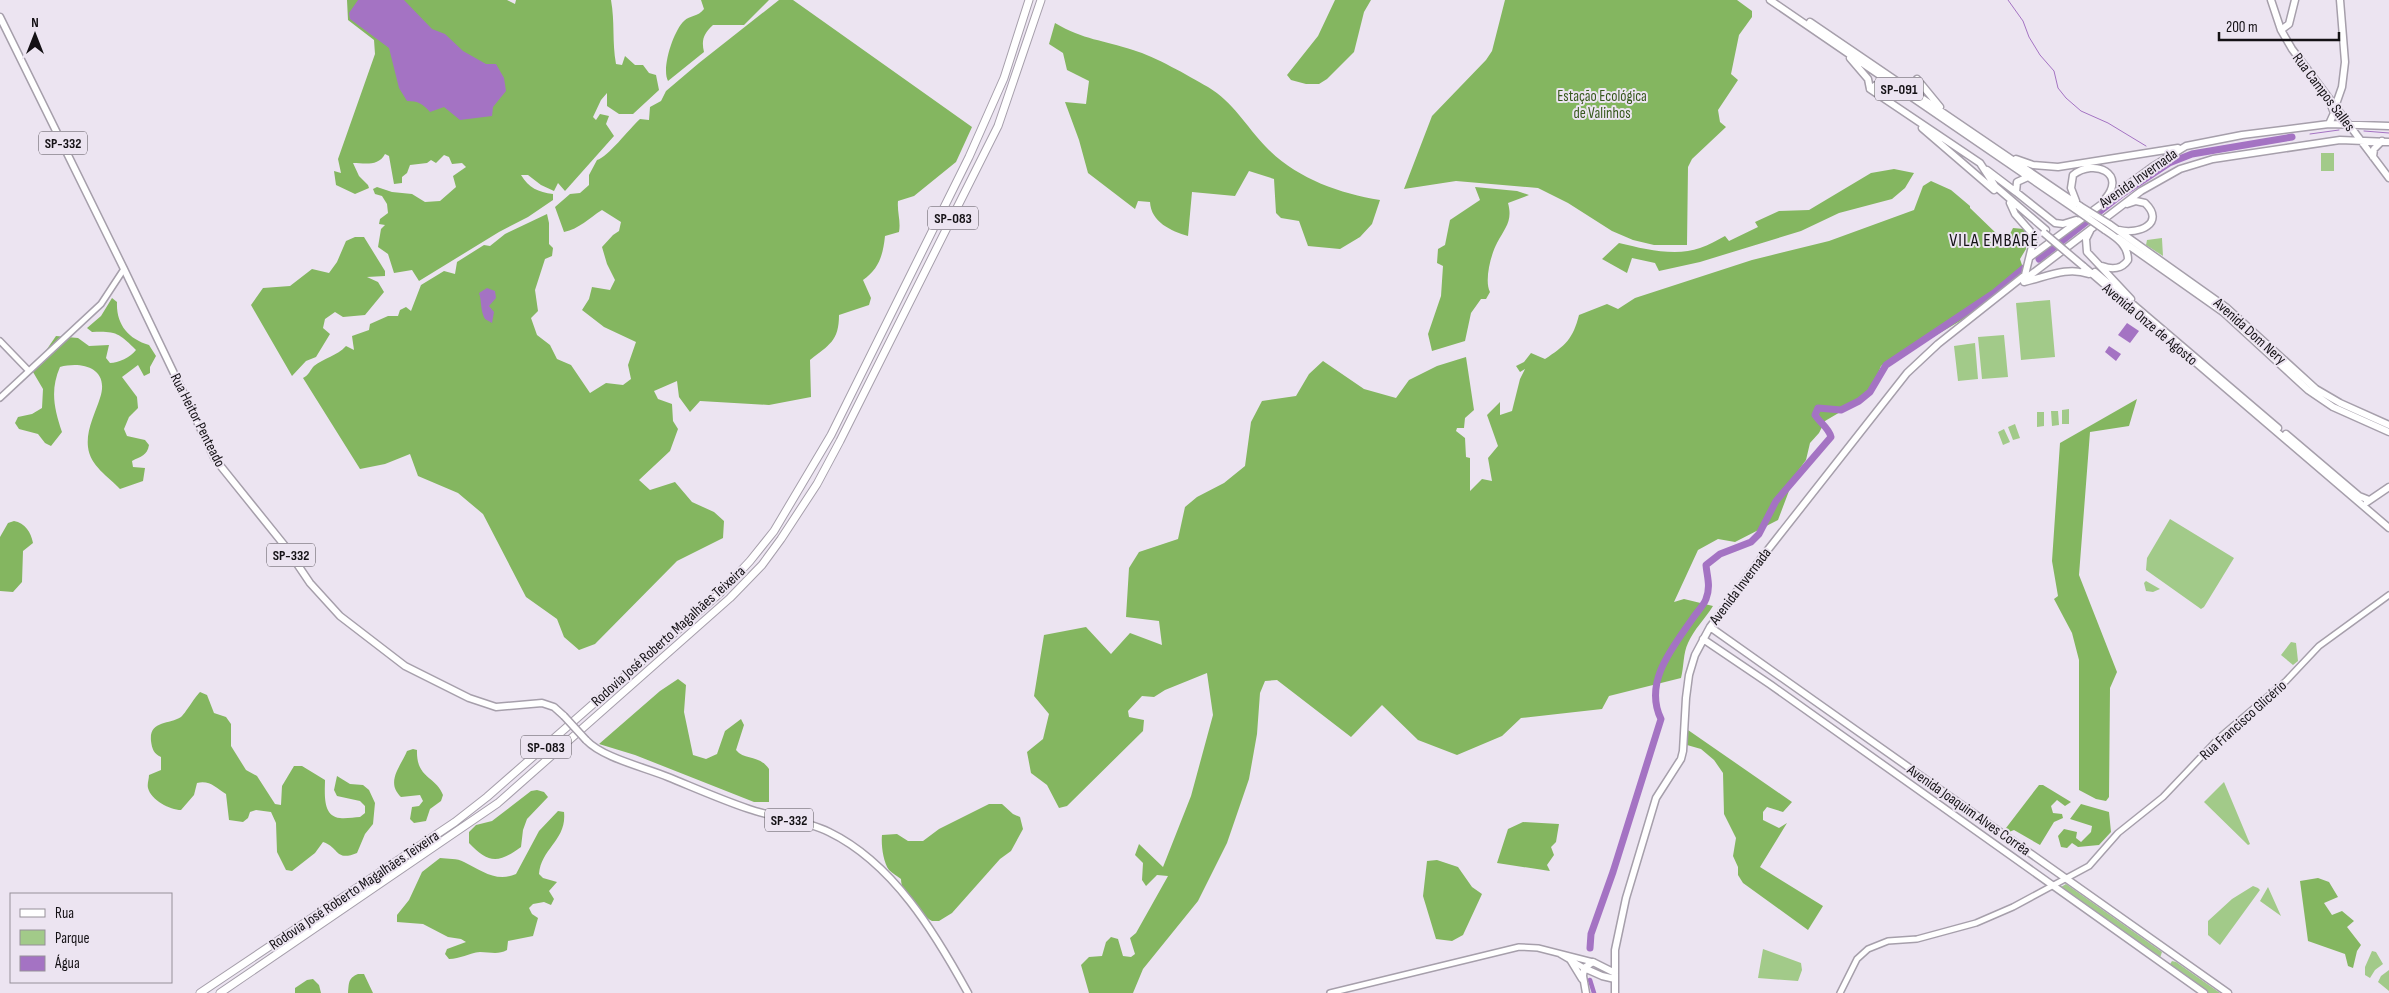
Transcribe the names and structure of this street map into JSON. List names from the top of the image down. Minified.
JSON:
{"streets":{"highway":["SP-083","Rodovia José Roberto Magalhães Teixeira"],"main road":["SP-091","Rua Campos Salles","SP-332","Avenida Invernada","Avenida Onze de Agosto","Avenida Dom Nery","Rua Heitor Penteado","Avenida Joaquim Alves Corrêa"],"street":["Rua Francisco Glicério"]},"crossings":[["Rua Campos Salles","Avenida Invernada"],["SP-332","Rua Heitor Penteado"],["Avenida Invernada","Avenida Joaquim Alves Corrêa"],["Rua Francisco Glicério","Avenida Joaquim Alves Corrêa"]],"districts":["VILA EMBARÉ"],"parks":["Estação Ecológica de Valinhos"],"legend":["Rua","Parque","Água"],"scale_bar":"200 m","north":"top"}
